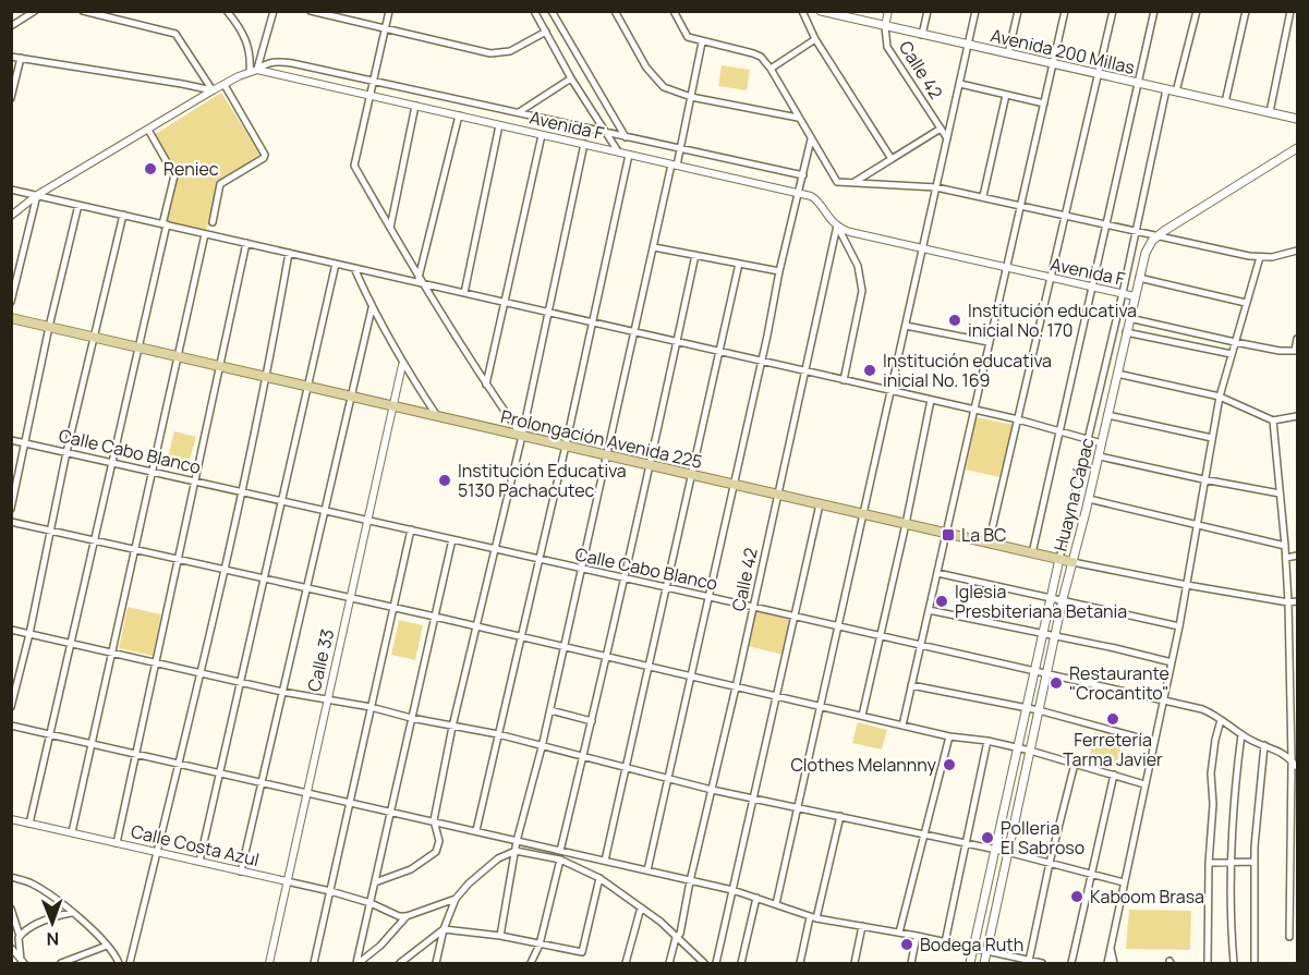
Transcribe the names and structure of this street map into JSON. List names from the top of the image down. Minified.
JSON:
{"streets":{"main road":["Avenida 200 Millas","Prolongación Avenida 225","Huayna Cápac"],"street":["Calle 42","Avenida F","Calle Cabo Blanco","Calle 33","Calle Costa Azul"]},"crossings":[["Avenida 200 Millas","Calle 42"],["Avenida 200 Millas","Huayna Cápac"],["Calle 42","Avenida F"],["Calle 42","Prolongación Avenida 225"],["Calle 42","Calle Cabo Blanco"],["Avenida F","Huayna Cápac"],["Prolongación Avenida 225","Huayna Cápac"],["Prolongación Avenida 225","Calle 33"],["Calle Cabo Blanco","Huayna Cápac"],["Calle Cabo Blanco","Calle 33"],["Calle 33","Calle Costa Azul"]],"places":{"other":["Reniec","Institución educativa inicial No. 170","Institución educativa inicial No. 169","Institución Educativa 5130 Pachacutec","Iglesia Presbiteriana Betania","Restaurante \"Crocantito\"","Ferretería Tarma Javier","Clothes Melannny","Polleria El Sabroso","Kaboom Brasa","Bodega Ruth"],"transit":["La BC"]},"north":"bottom"}
